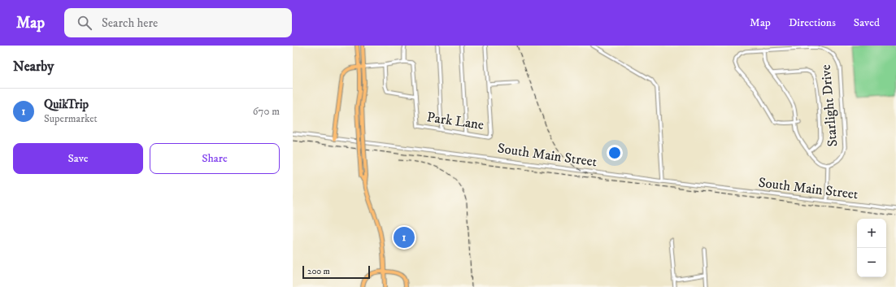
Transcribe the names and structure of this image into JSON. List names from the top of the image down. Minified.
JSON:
{"streets":{"street":["Starlight Drive","Park Lane","South Main Street"]},"crossings":[["Starlight Drive","South Main Street"]],"scale_bar":"200 m","page":{"header":"Map","search":"Search here","nav":["Map","Directions","Saved"],"heading":"Nearby","list":[{"mark":"1","name":"QuikTrip","note":"Supermarket","value":"670 m"}],"buttons":["Save","Share"],"map_buttons":["+","−"],"pins":"1","scale":"200 m"}}
